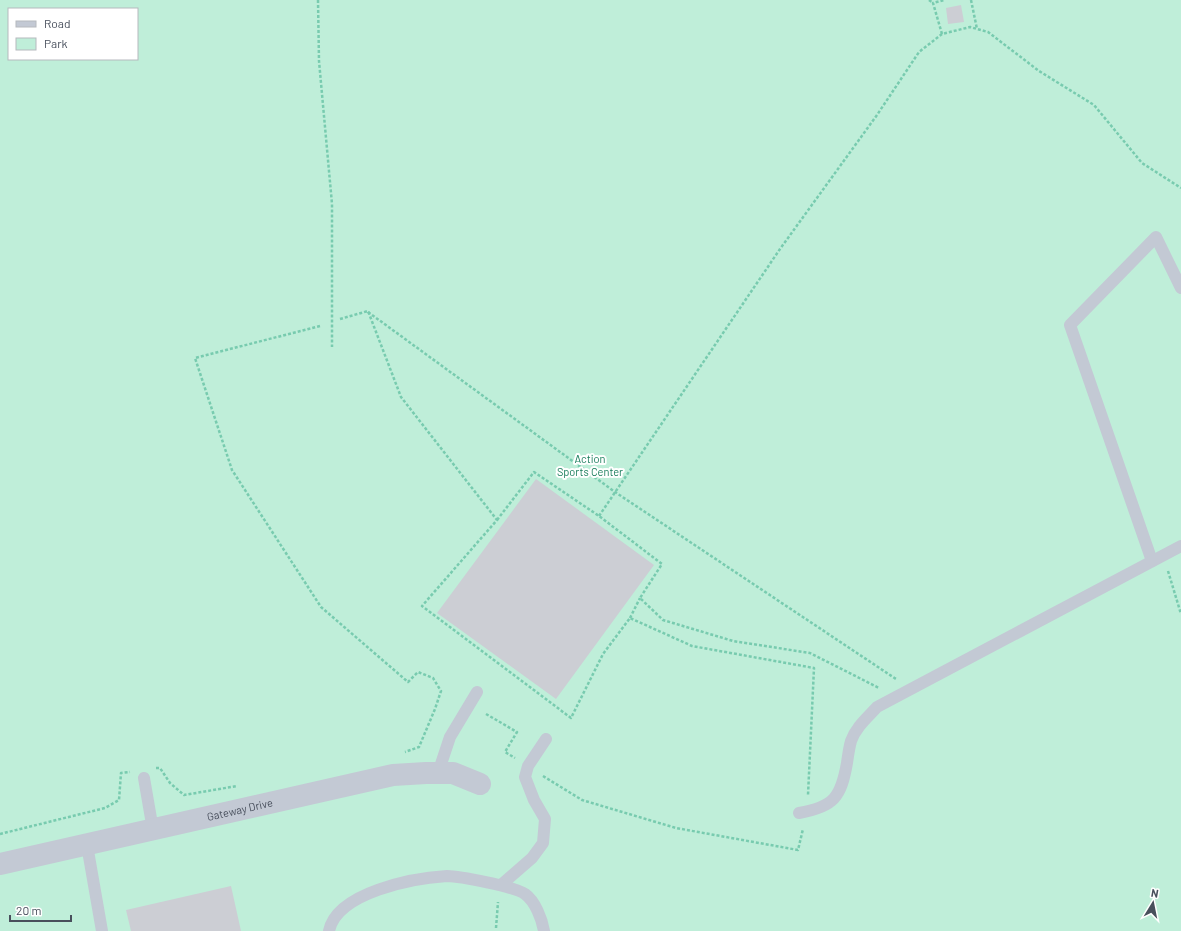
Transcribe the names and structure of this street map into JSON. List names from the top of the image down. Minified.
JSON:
{"streets":{"street":["Gateway Drive"]},"parks":["Action Sports Center"],"legend":["Road","Park"],"scale_bar":"20 m","north":"top"}
